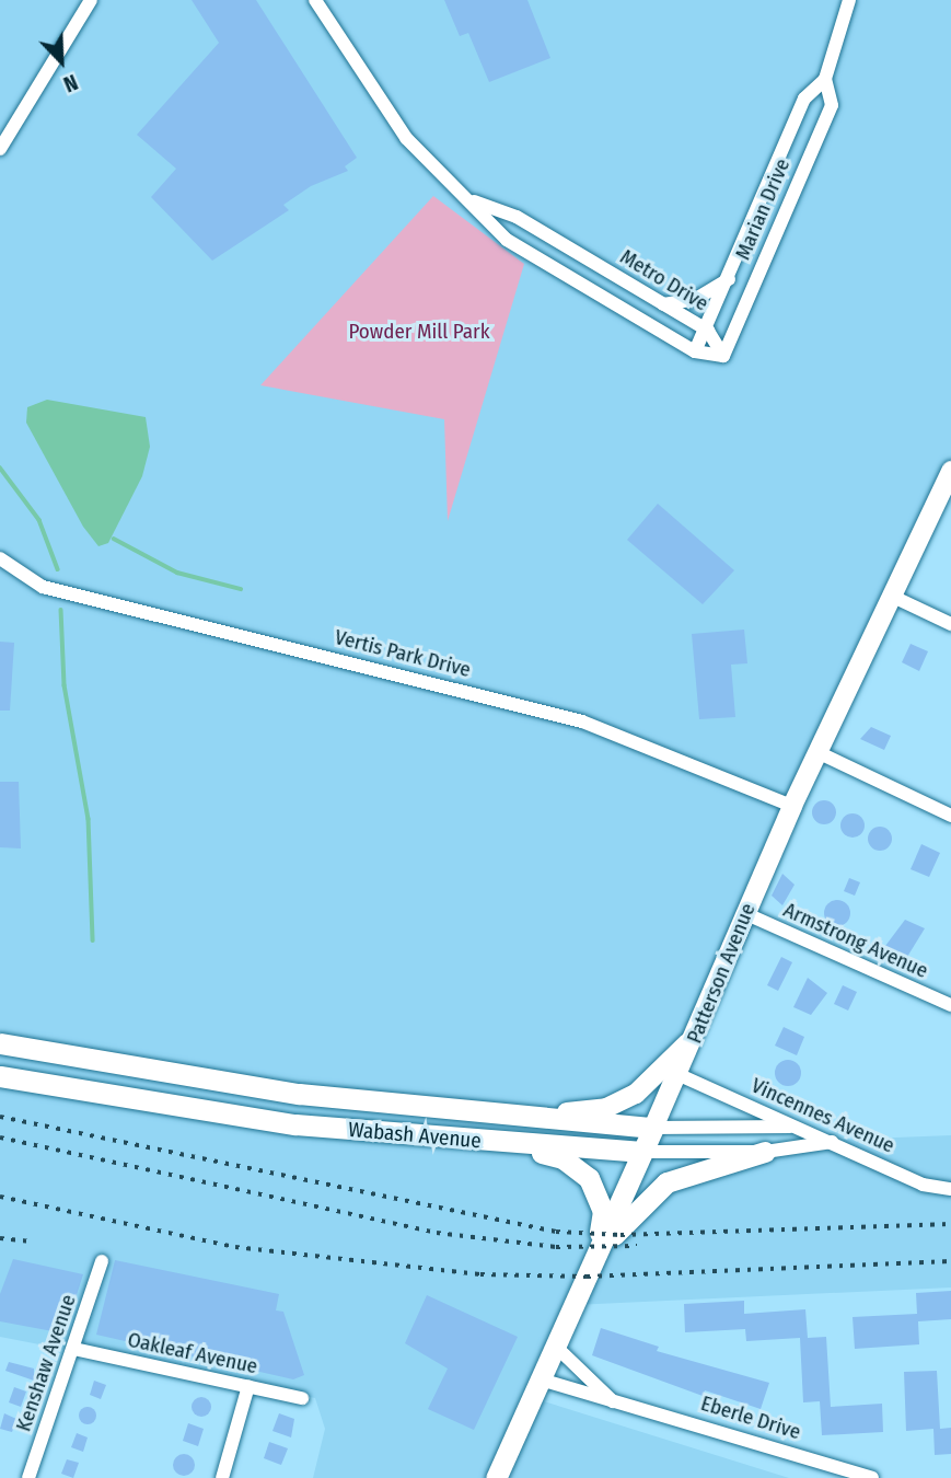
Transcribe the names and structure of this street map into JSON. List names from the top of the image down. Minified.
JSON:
{"streets":{"main road":["Patterson Avenue","Wabash Avenue"],"street":["Marian Drive","Metro Drive","Vertis Park Drive","Armstrong Avenue","Vincennes Avenue","Oakleaf Avenue","Kenshaw Avenue","Eberle Drive"]},"crossings":[["Marian Drive","Metro Drive"],["Vertis Park Drive","Patterson Avenue"],["Armstrong Avenue","Patterson Avenue"],["Patterson Avenue","Vincennes Avenue"],["Patterson Avenue","Wabash Avenue"],["Patterson Avenue","Eberle Drive"],["Vincennes Avenue","Wabash Avenue"],["Oakleaf Avenue","Kenshaw Avenue"]],"parks":["Powder Mill Park"],"north":"bottom right"}
